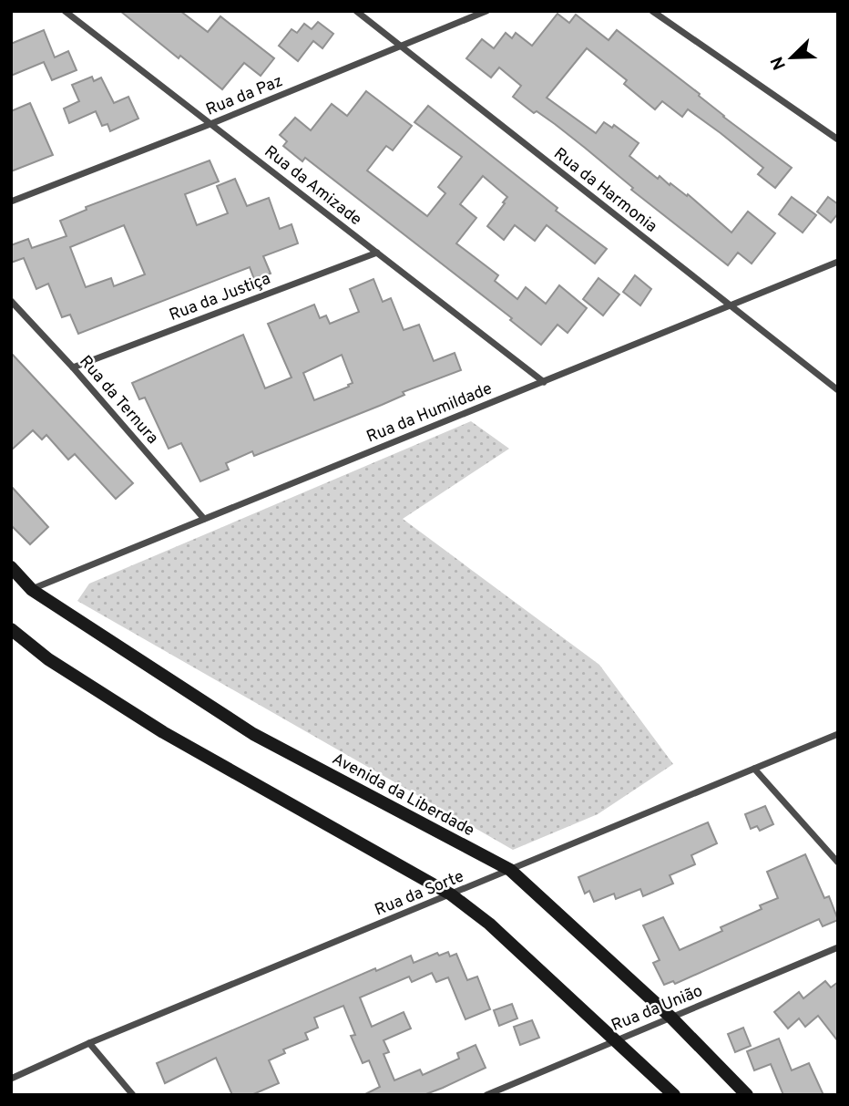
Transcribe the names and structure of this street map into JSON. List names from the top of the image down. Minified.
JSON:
{"streets":{"street":["Rua da Paz","Rua da Amizade","Rua da Harmonia","Rua da Justiça","Rua da Ternura","Rua da Humildade","Avenida da Liberdade","Rua da Sorte","Rua da União"]},"crossings":[["Rua da Paz","Rua da Amizade"],["Rua da Paz","Rua da Harmonia"],["Rua da Amizade","Rua da Justiça"],["Rua da Amizade","Rua da Humildade"],["Rua da Harmonia","Rua da Humildade"],["Rua da Justiça","Rua da Ternura"],["Rua da Ternura","Rua da Humildade"],["Rua da Humildade","Avenida da Liberdade"],["Avenida da Liberdade","Rua da Sorte"],["Avenida da Liberdade","Rua da União"]],"north":"bottom left"}
